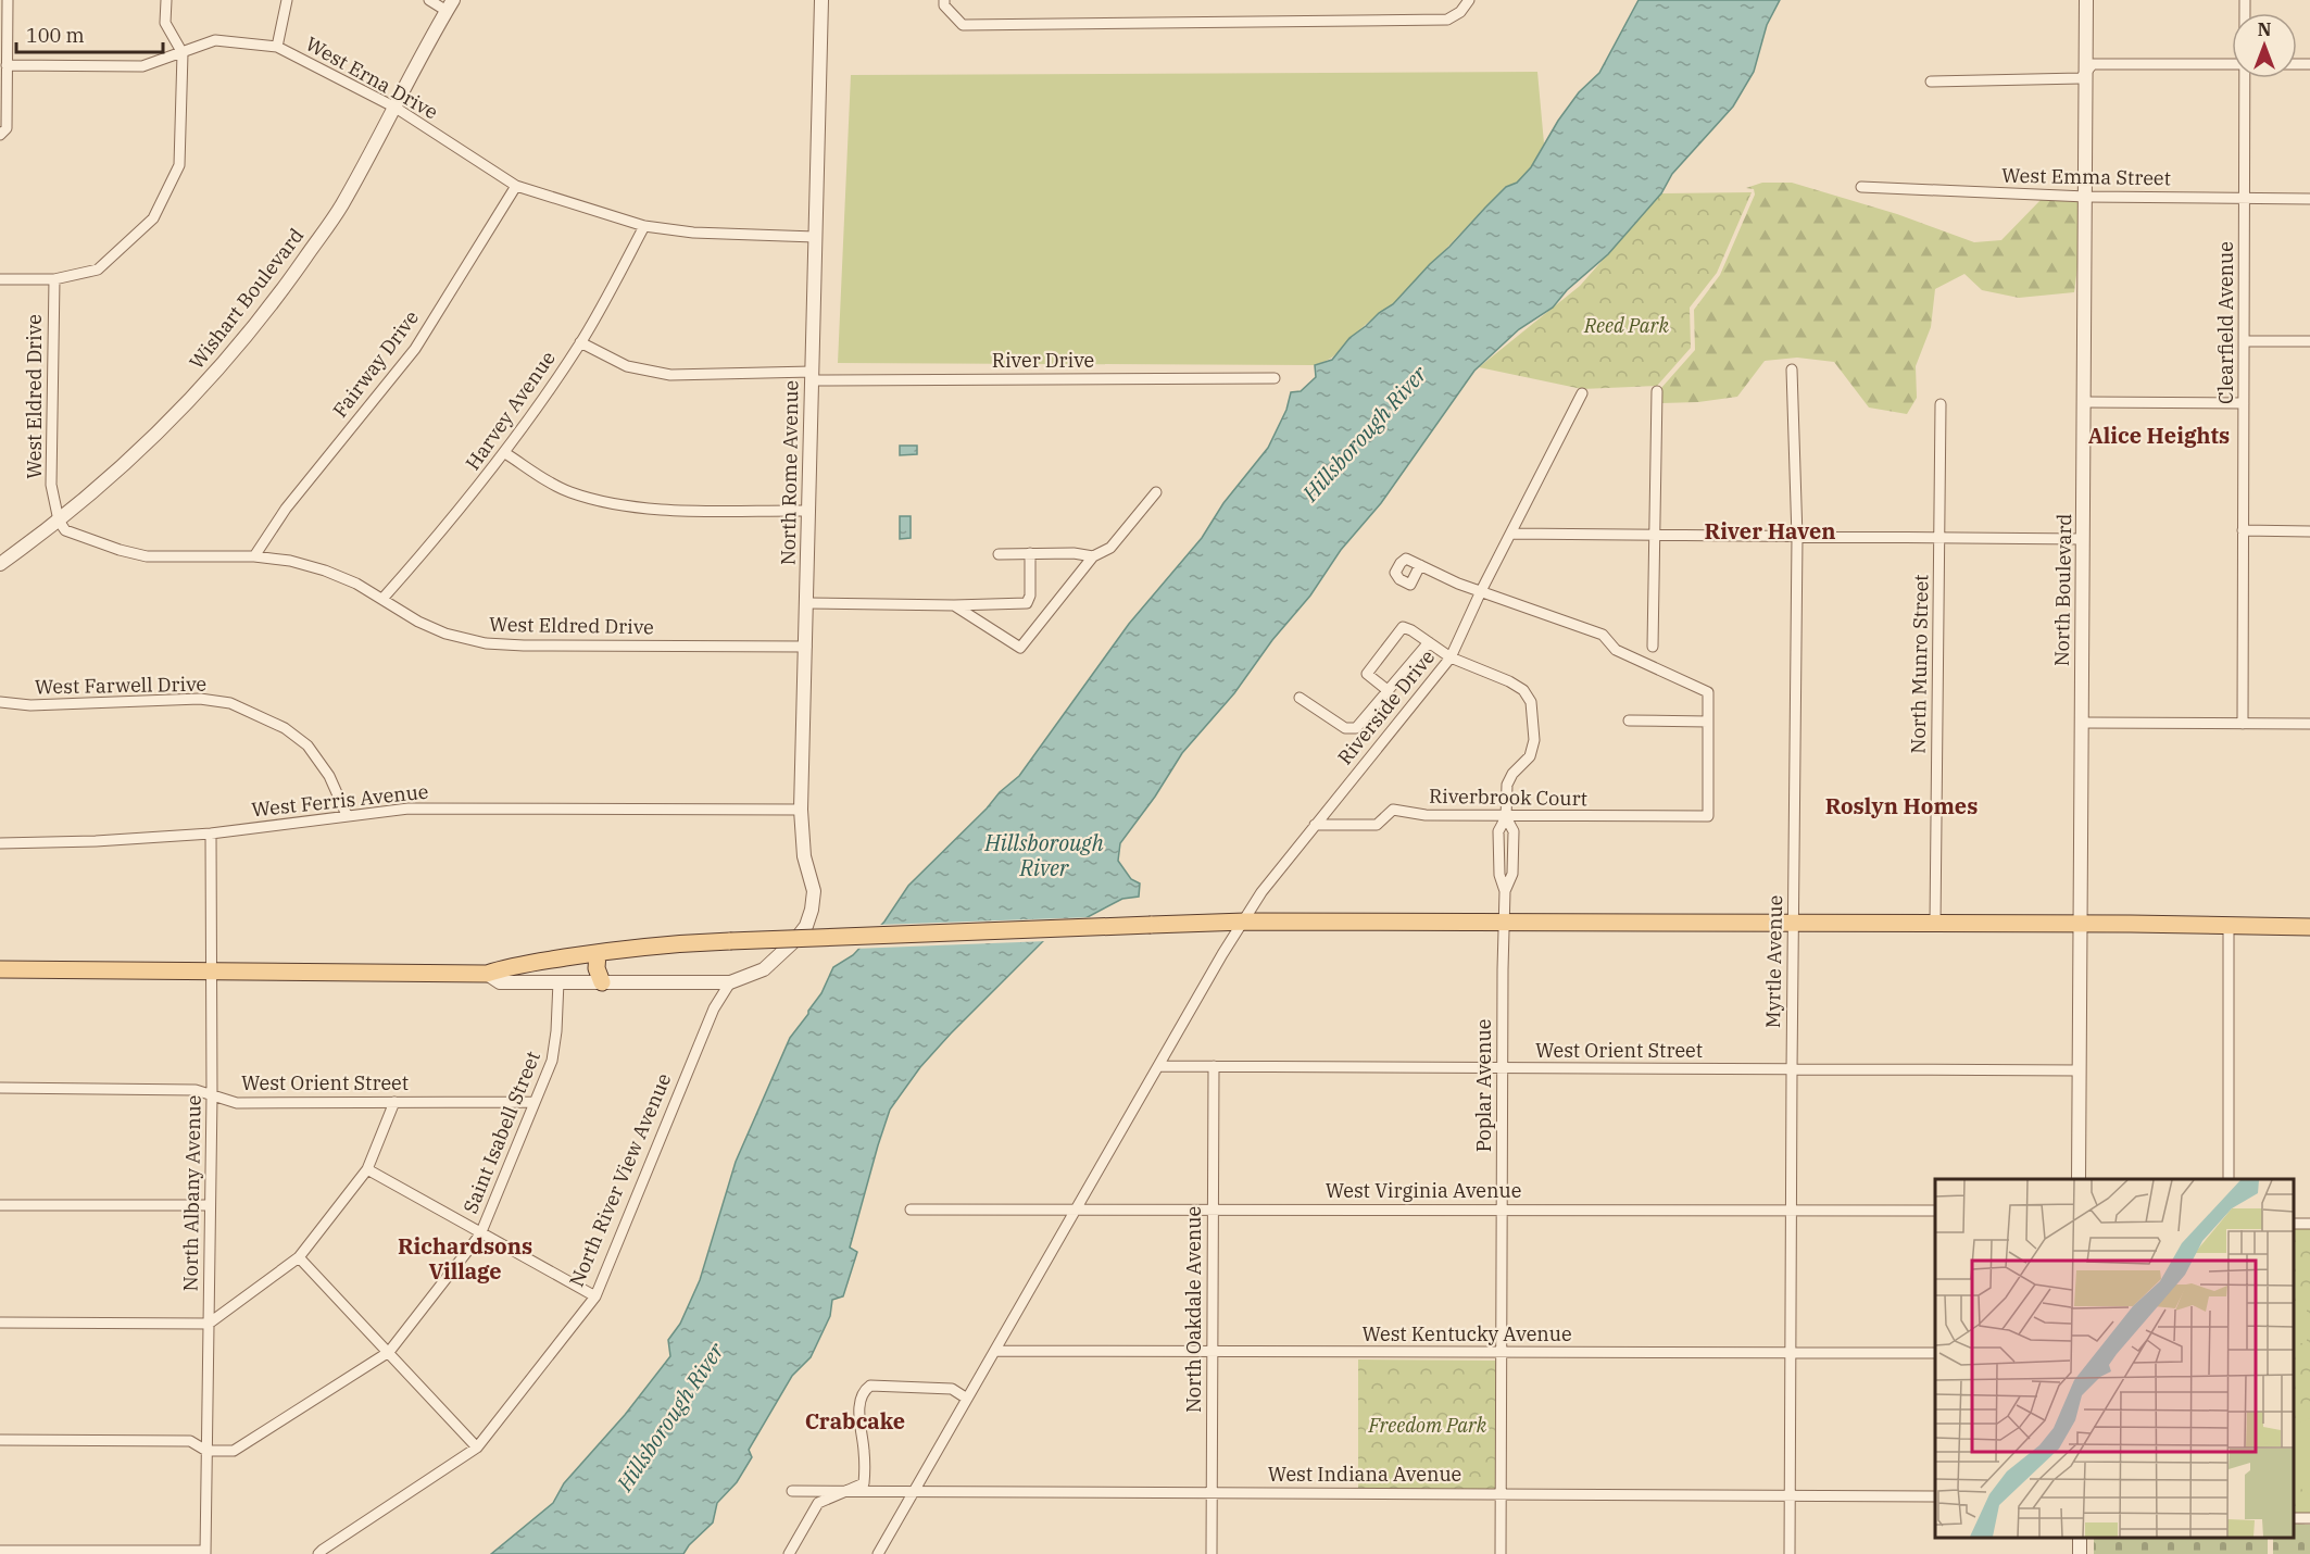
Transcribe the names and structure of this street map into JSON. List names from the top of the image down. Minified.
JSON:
{"streets":{"street":["West Erna Drive","West Emma Street","Wishart Boulevard","Clearfield Avenue","River Drive","Fairway Drive","West Eldred Drive","Harvey Avenue","North Rome Avenue","North Boulevard","North Munro Street","West Farwell Drive","Riverside Drive","Riverbrook Court","West Ferris Avenue","Myrtle Avenue","West Orient Street","Poplar Avenue","Saint Isabell Street","North River View Avenue","West Virginia Avenue","North Albany Avenue","North Oakdale Avenue","West Kentucky Avenue","West Indiana Avenue"]},"crossings":[["West Erna Drive","Wishart Boulevard"],["West Erna Drive","Fairway Drive"],["West Erna Drive","Harvey Avenue"],["West Erna Drive","North Rome Avenue"],["West Emma Street","Clearfield Avenue"],["West Emma Street","North Boulevard"],["Wishart Boulevard","West Eldred Drive"],["River Drive","Harvey Avenue"],["River Drive","North Rome Avenue"],["Fairway Drive","West Eldred Drive"],["West Eldred Drive","Harvey Avenue"],["West Eldred Drive","North Rome Avenue"],["North Rome Avenue","West Ferris Avenue"],["North Rome Avenue","North River View Avenue"],["North Boulevard","West Orient Street"],["West Farwell Drive","West Ferris Avenue"],["Riverside Drive","Riverbrook Court"],["Riverside Drive","West Orient Street"],["Riverside Drive","Poplar Avenue"],["Riverside Drive","West Virginia Avenue"],["Riverside Drive","West Kentucky Avenue"],["Riverside Drive","West Indiana Avenue"],["Riverbrook Court","Poplar Avenue"],["West Ferris Avenue","North Albany Avenue"],["Myrtle Avenue","West Orient Street"],["Myrtle Avenue","West Virginia Avenue"],["Myrtle Avenue","West Kentucky Avenue"],["Myrtle Avenue","West Indiana Avenue"],["West Orient Street","Poplar Avenue"],["West Orient Street","Saint Isabell Street"],["West Orient Street","North Albany Avenue"],["West Orient Street","North Oakdale Avenue"],["Poplar Avenue","West Virginia Avenue"],["Poplar Avenue","West Kentucky Avenue"],["Poplar Avenue","West Indiana Avenue"],["Saint Isabell Street","North Albany Avenue"],["West Virginia Avenue","North Oakdale Avenue"],["North Oakdale Avenue","West Kentucky Avenue"],["North Oakdale Avenue","West Indiana Avenue"]],"districts":["Alice Heights","River Haven","Roslyn Homes","Richardsons Village","Crabcake"],"water":["Hillsborough River"],"parks":["Reed Park","Freedom Park"],"scale_bar":"100 m","north":"top"}
